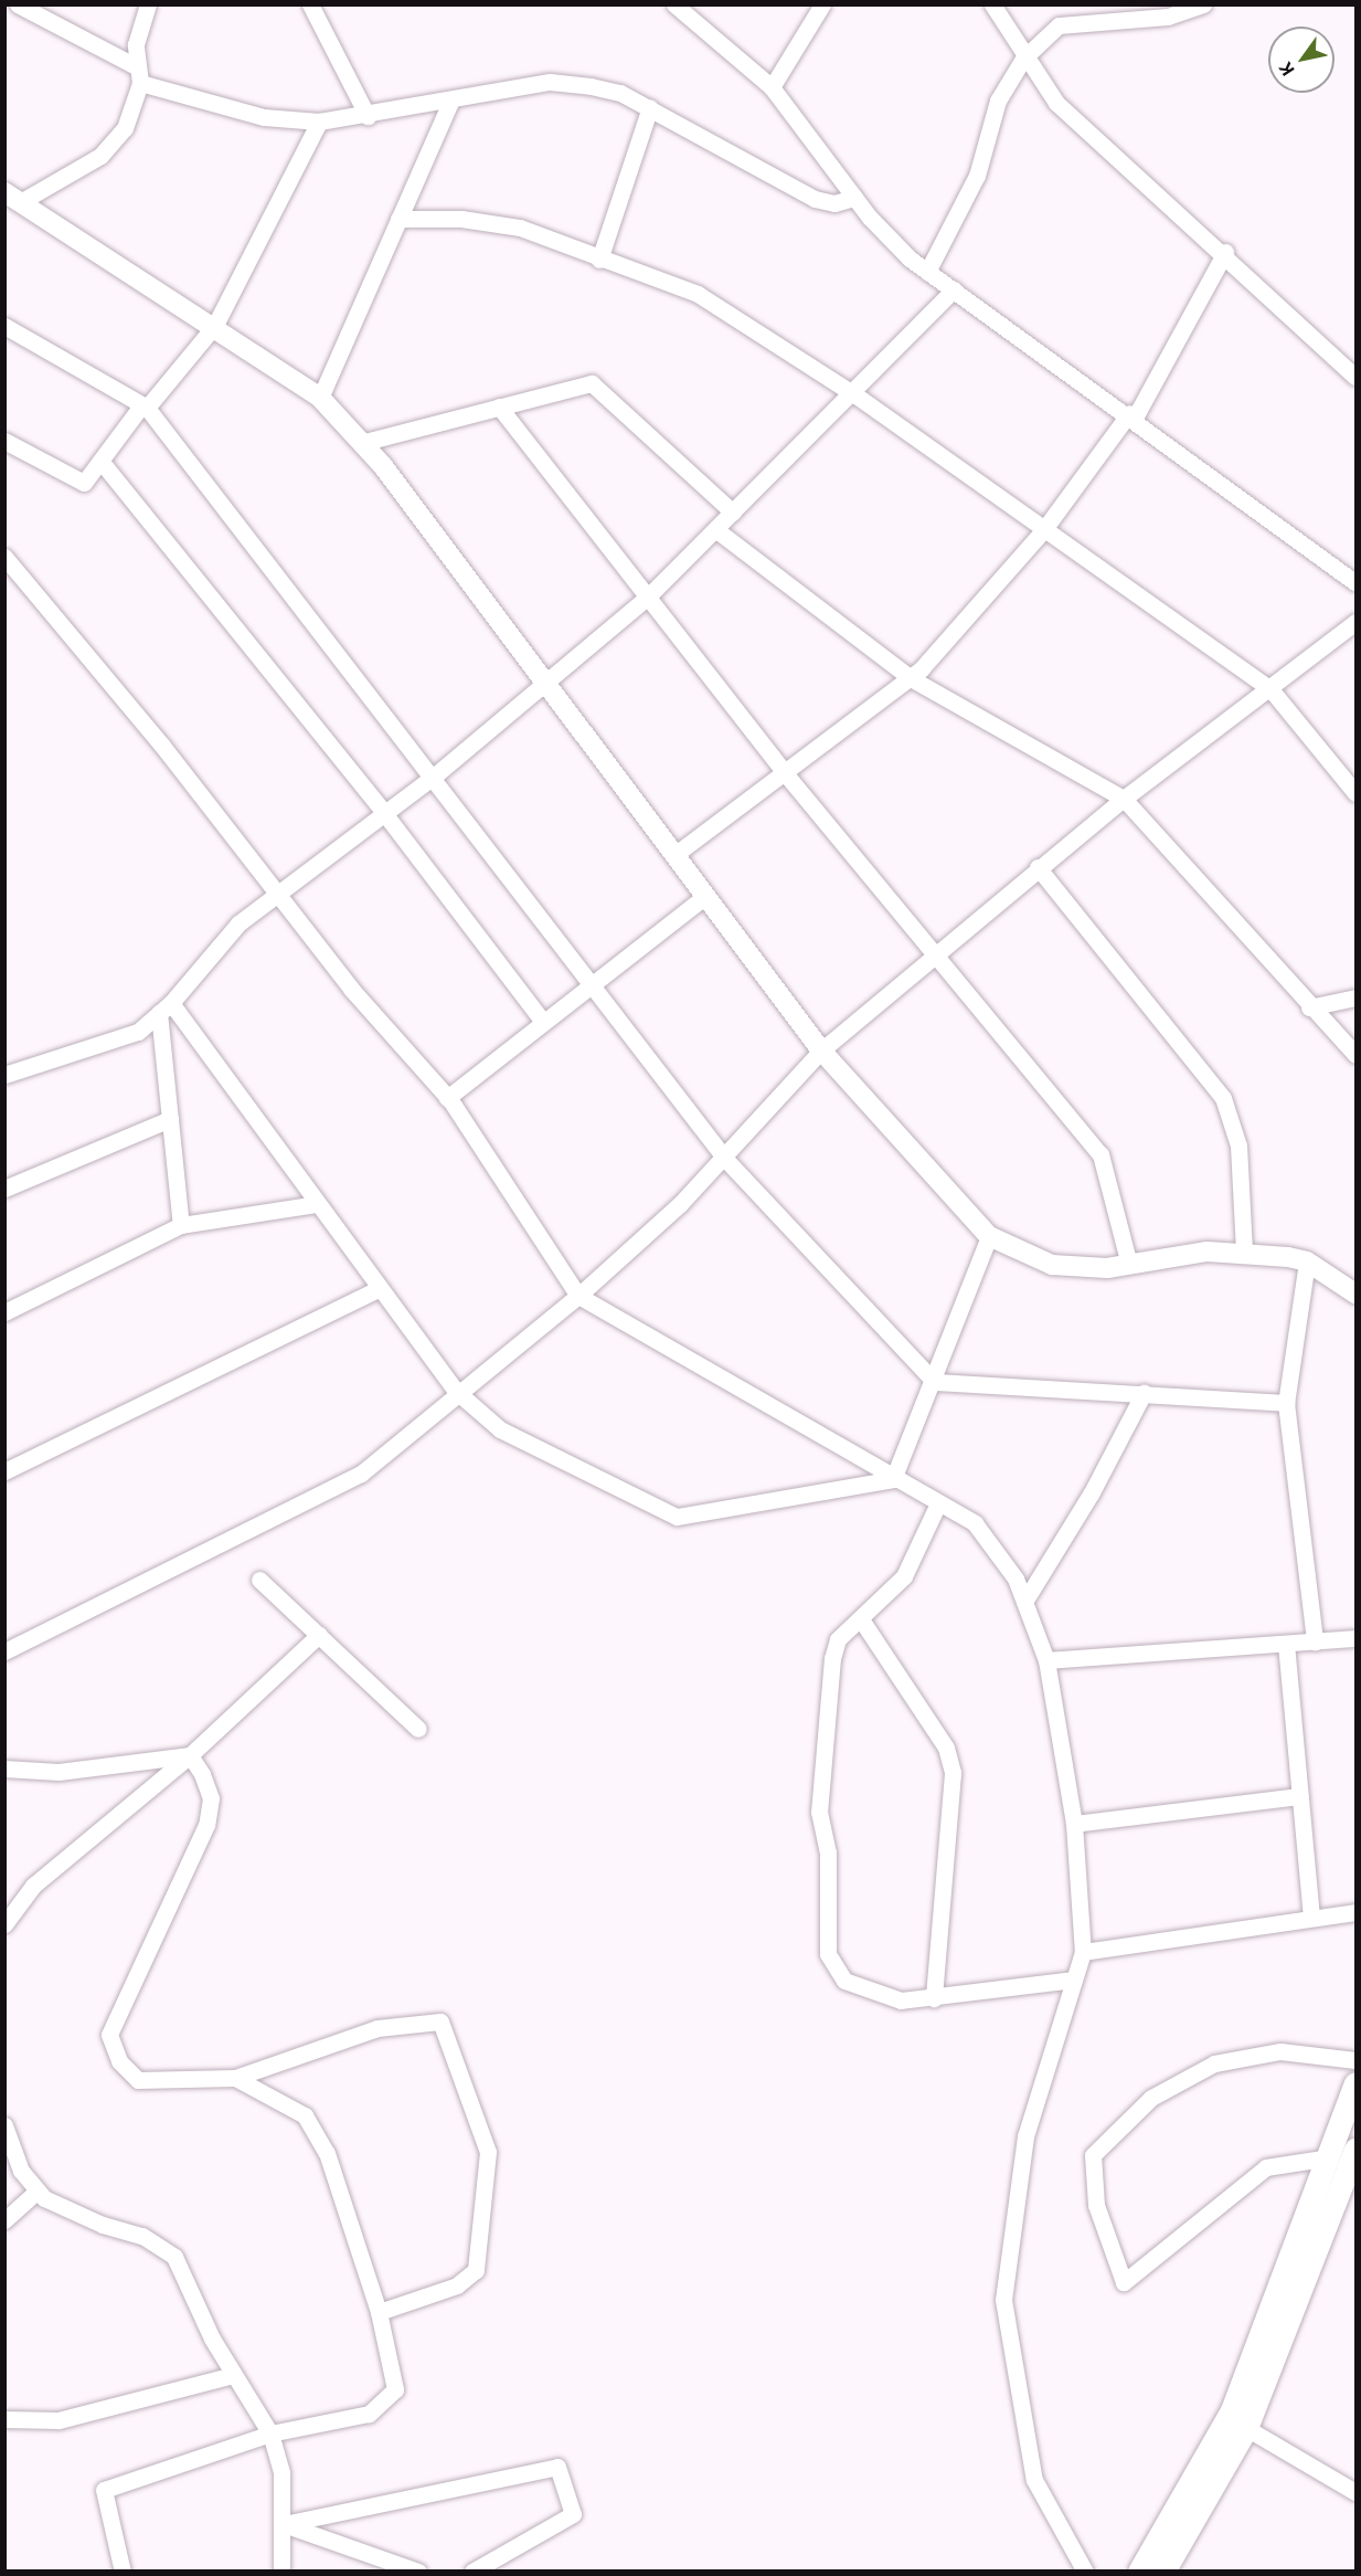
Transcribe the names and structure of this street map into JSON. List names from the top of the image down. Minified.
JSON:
{"north":"bottom left"}
